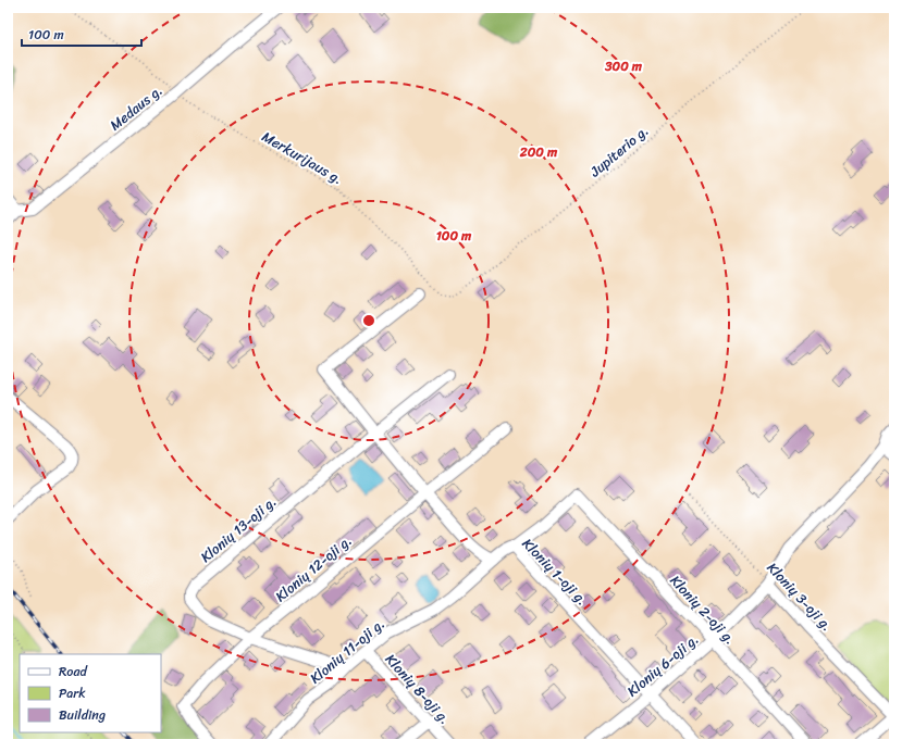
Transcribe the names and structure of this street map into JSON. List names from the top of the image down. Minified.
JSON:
{"streets":{"street":["Medaus g.","Klonių 13-oji g.","Klonių 12-oji g.","Klonių 1-oji g.","Klonių 3-oji g.","Klonių 2-oji g.","Klonių 11-oji g.","Klonių 6-oji g.","Klonių 8-oji g."],"path":["Jupiterio g.","Merkurijaus g."]},"crossings":[["Medaus g.","Merkurijaus g."],["Jupiterio g.","Merkurijaus g."],["Klonių 13-oji g.","Klonių 12-oji g."],["Klonių 13-oji g.","Klonių 11-oji g."],["Klonių 1-oji g.","Klonių 2-oji g."],["Klonių 1-oji g.","Klonių 11-oji g."],["Klonių 1-oji g.","Klonių 6-oji g."],["Klonių 3-oji g.","Klonių 6-oji g."],["Klonių 2-oji g.","Klonių 6-oji g."],["Klonių 11-oji g.","Klonių 8-oji g."]],"legend":["Road","Park","Building"],"scale_bar":"100 m","rings":["300 m","200 m","100 m"]}
